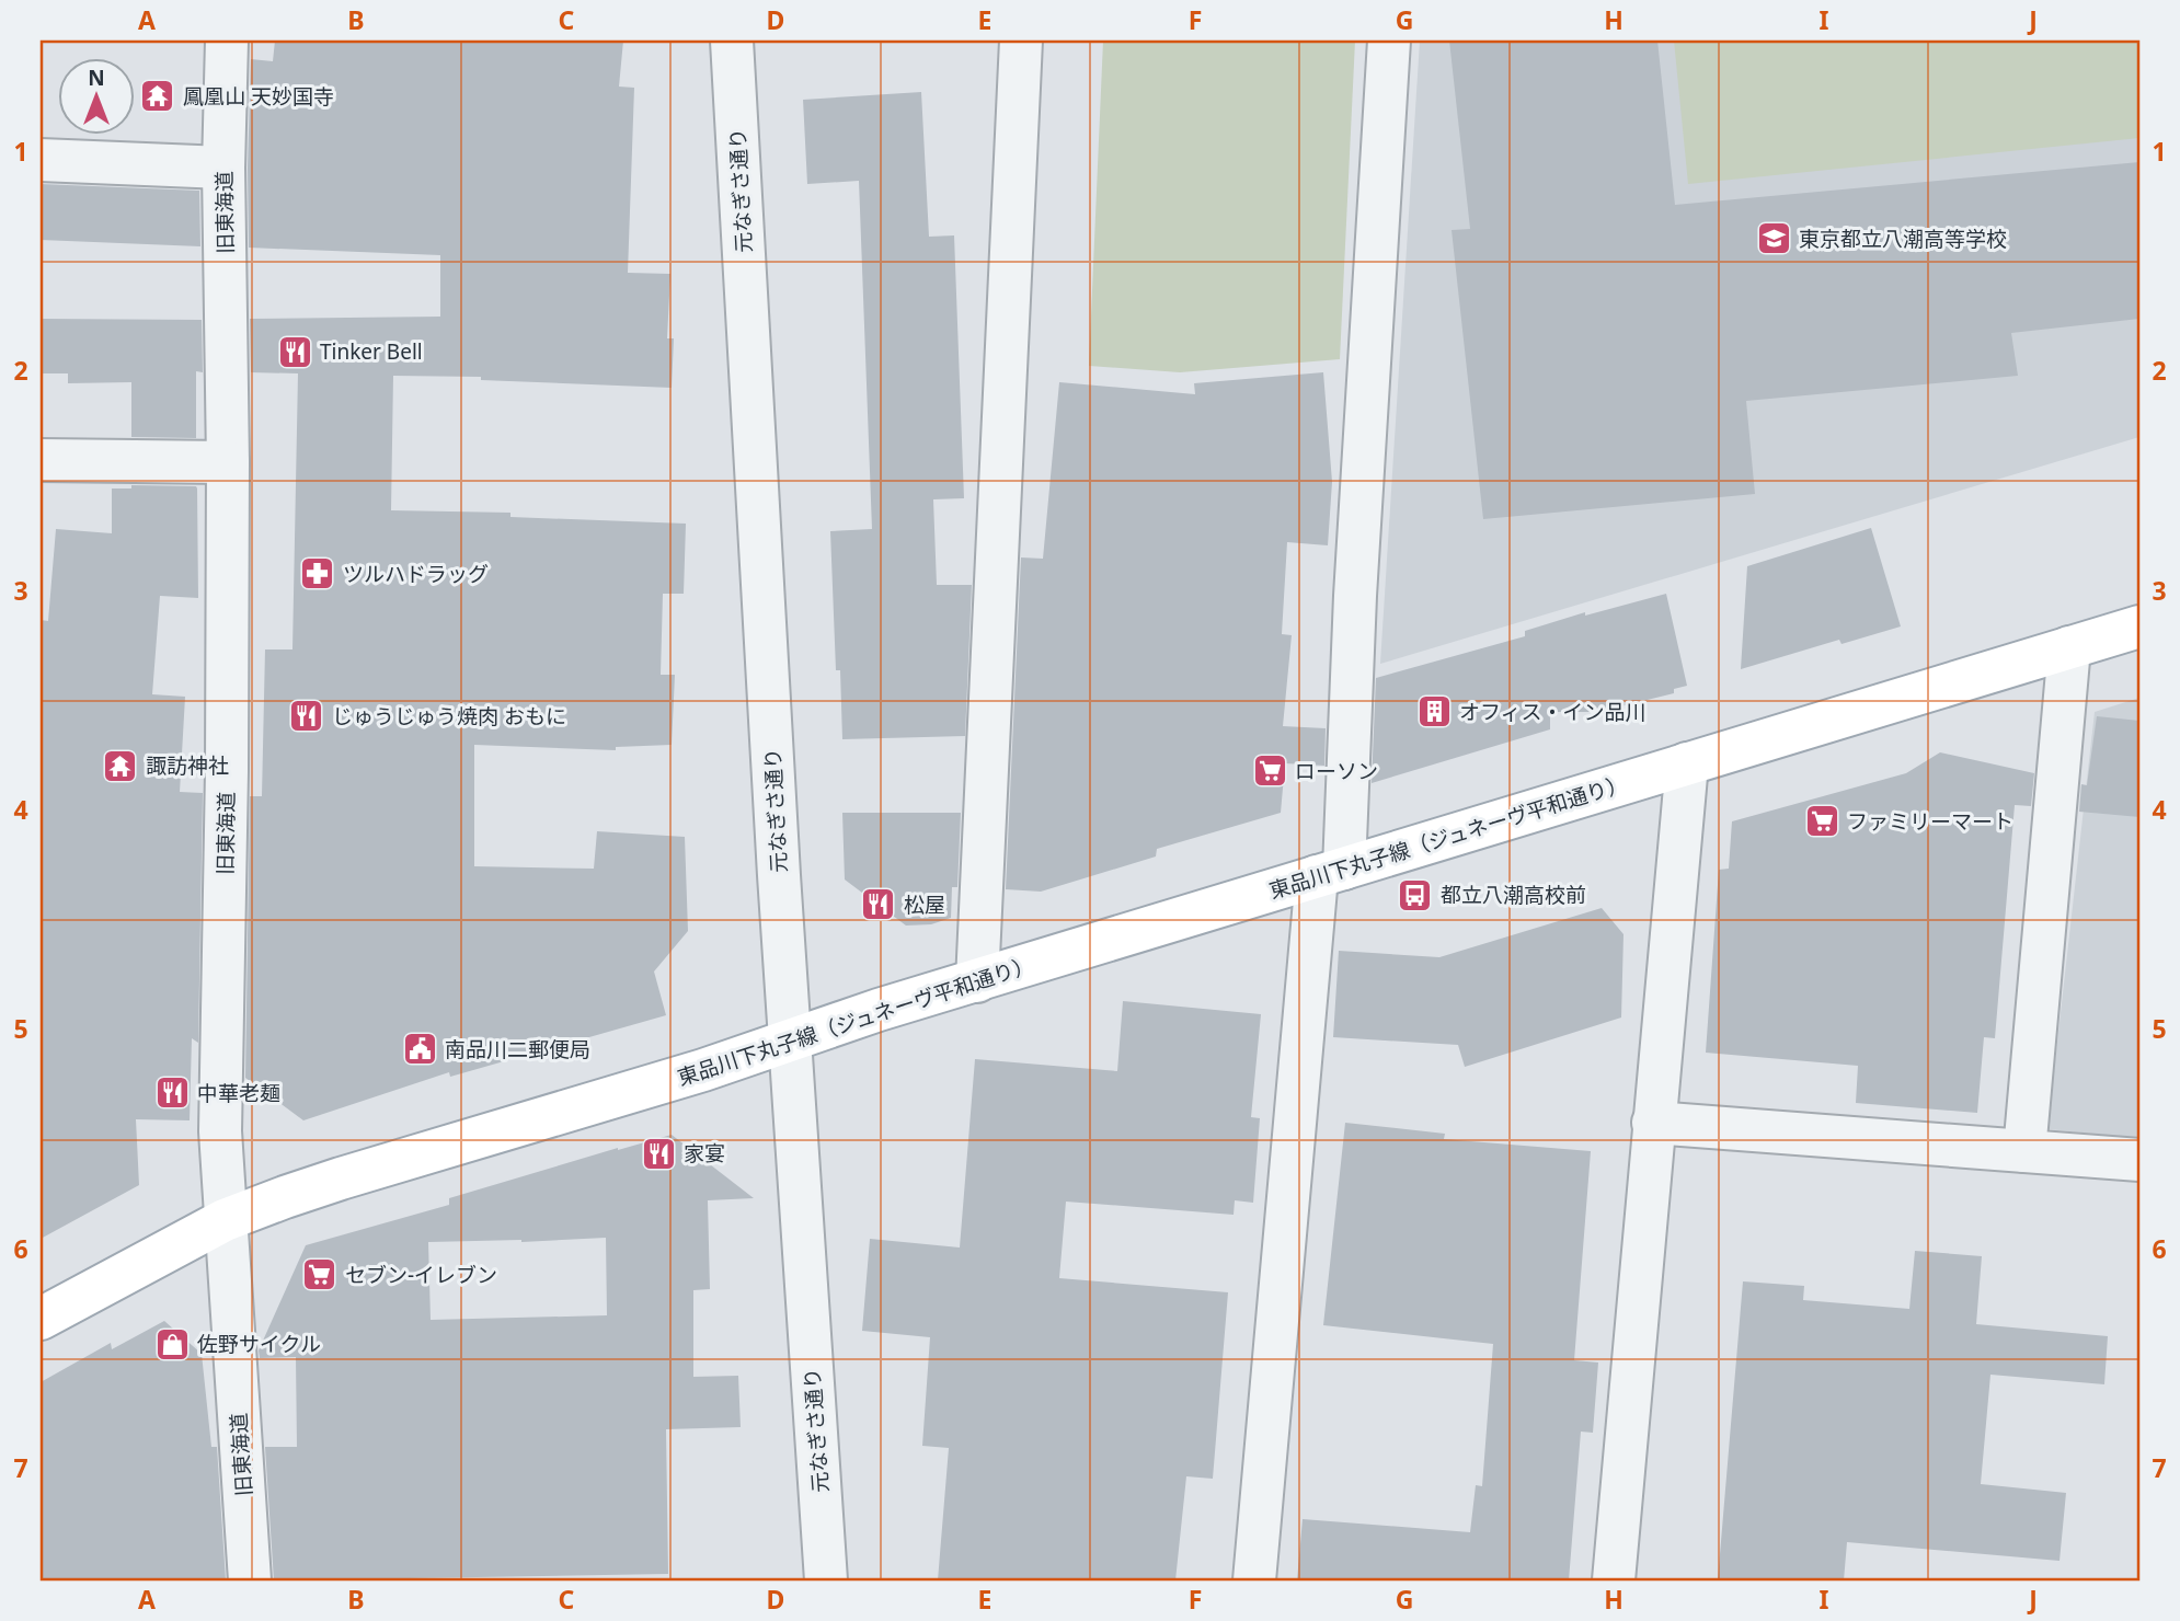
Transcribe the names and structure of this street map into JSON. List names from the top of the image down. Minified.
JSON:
{"streets":{"main road":["東品川下丸子線（ジュネーヴ平和通り）"],"street":["元なぎさ通り","旧東海道"]},"crossings":[["元なぎさ通り","東品川下丸子線（ジュネーヴ平和通り）"],["旧東海道","東品川下丸子線（ジュネーヴ平和通り）"]],"places":{"temple":["鳳凰山 天妙国寺","諏訪神社"],"school or university":["東京都立八潮高等学校"],"restaurant":["Tinker Bell","じゅうじゅう焼肉 おもに","松屋","中華老麺","家宴"],"pharmacy":["ツルハドラッグ"],"building":["オフィス・イン品川"],"supermarket":["ローソン","ファミリーマート","セブン-イレブン"],"bus stop":["都立八潮高校前"],"public building":["南品川二郵便局"],"shop":["佐野サイクル"]},"north":"top","grid":{"columns":["A","B","C","D","E","F","G","H","I","J"],"rows":["1","2","3","4","5","6","7"]}}
